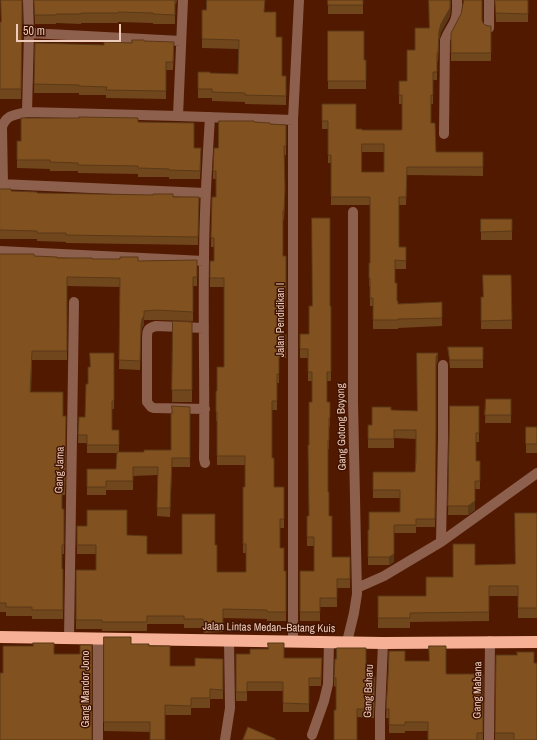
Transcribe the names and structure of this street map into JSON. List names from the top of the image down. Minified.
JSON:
{"streets":{"highway":["Jalan Lintas Medan–Batang Kuis"],"street":["Jalan Pendidikan I","Gang Gotong Boyong","Gang Jama","Gang Mandor Jono","Gang Mabana","Gang Baharu"]},"crossings":[["Jalan Pendidikan I","Jalan Lintas Medan–Batang Kuis"],["Gang Gotong Boyong","Jalan Lintas Medan–Batang Kuis"],["Gang Jama","Jalan Lintas Medan–Batang Kuis"],["Jalan Lintas Medan–Batang Kuis","Gang Mandor Jono"],["Jalan Lintas Medan–Batang Kuis","Gang Mabana"],["Jalan Lintas Medan–Batang Kuis","Gang Baharu"]],"scale_bar":"50 m"}
